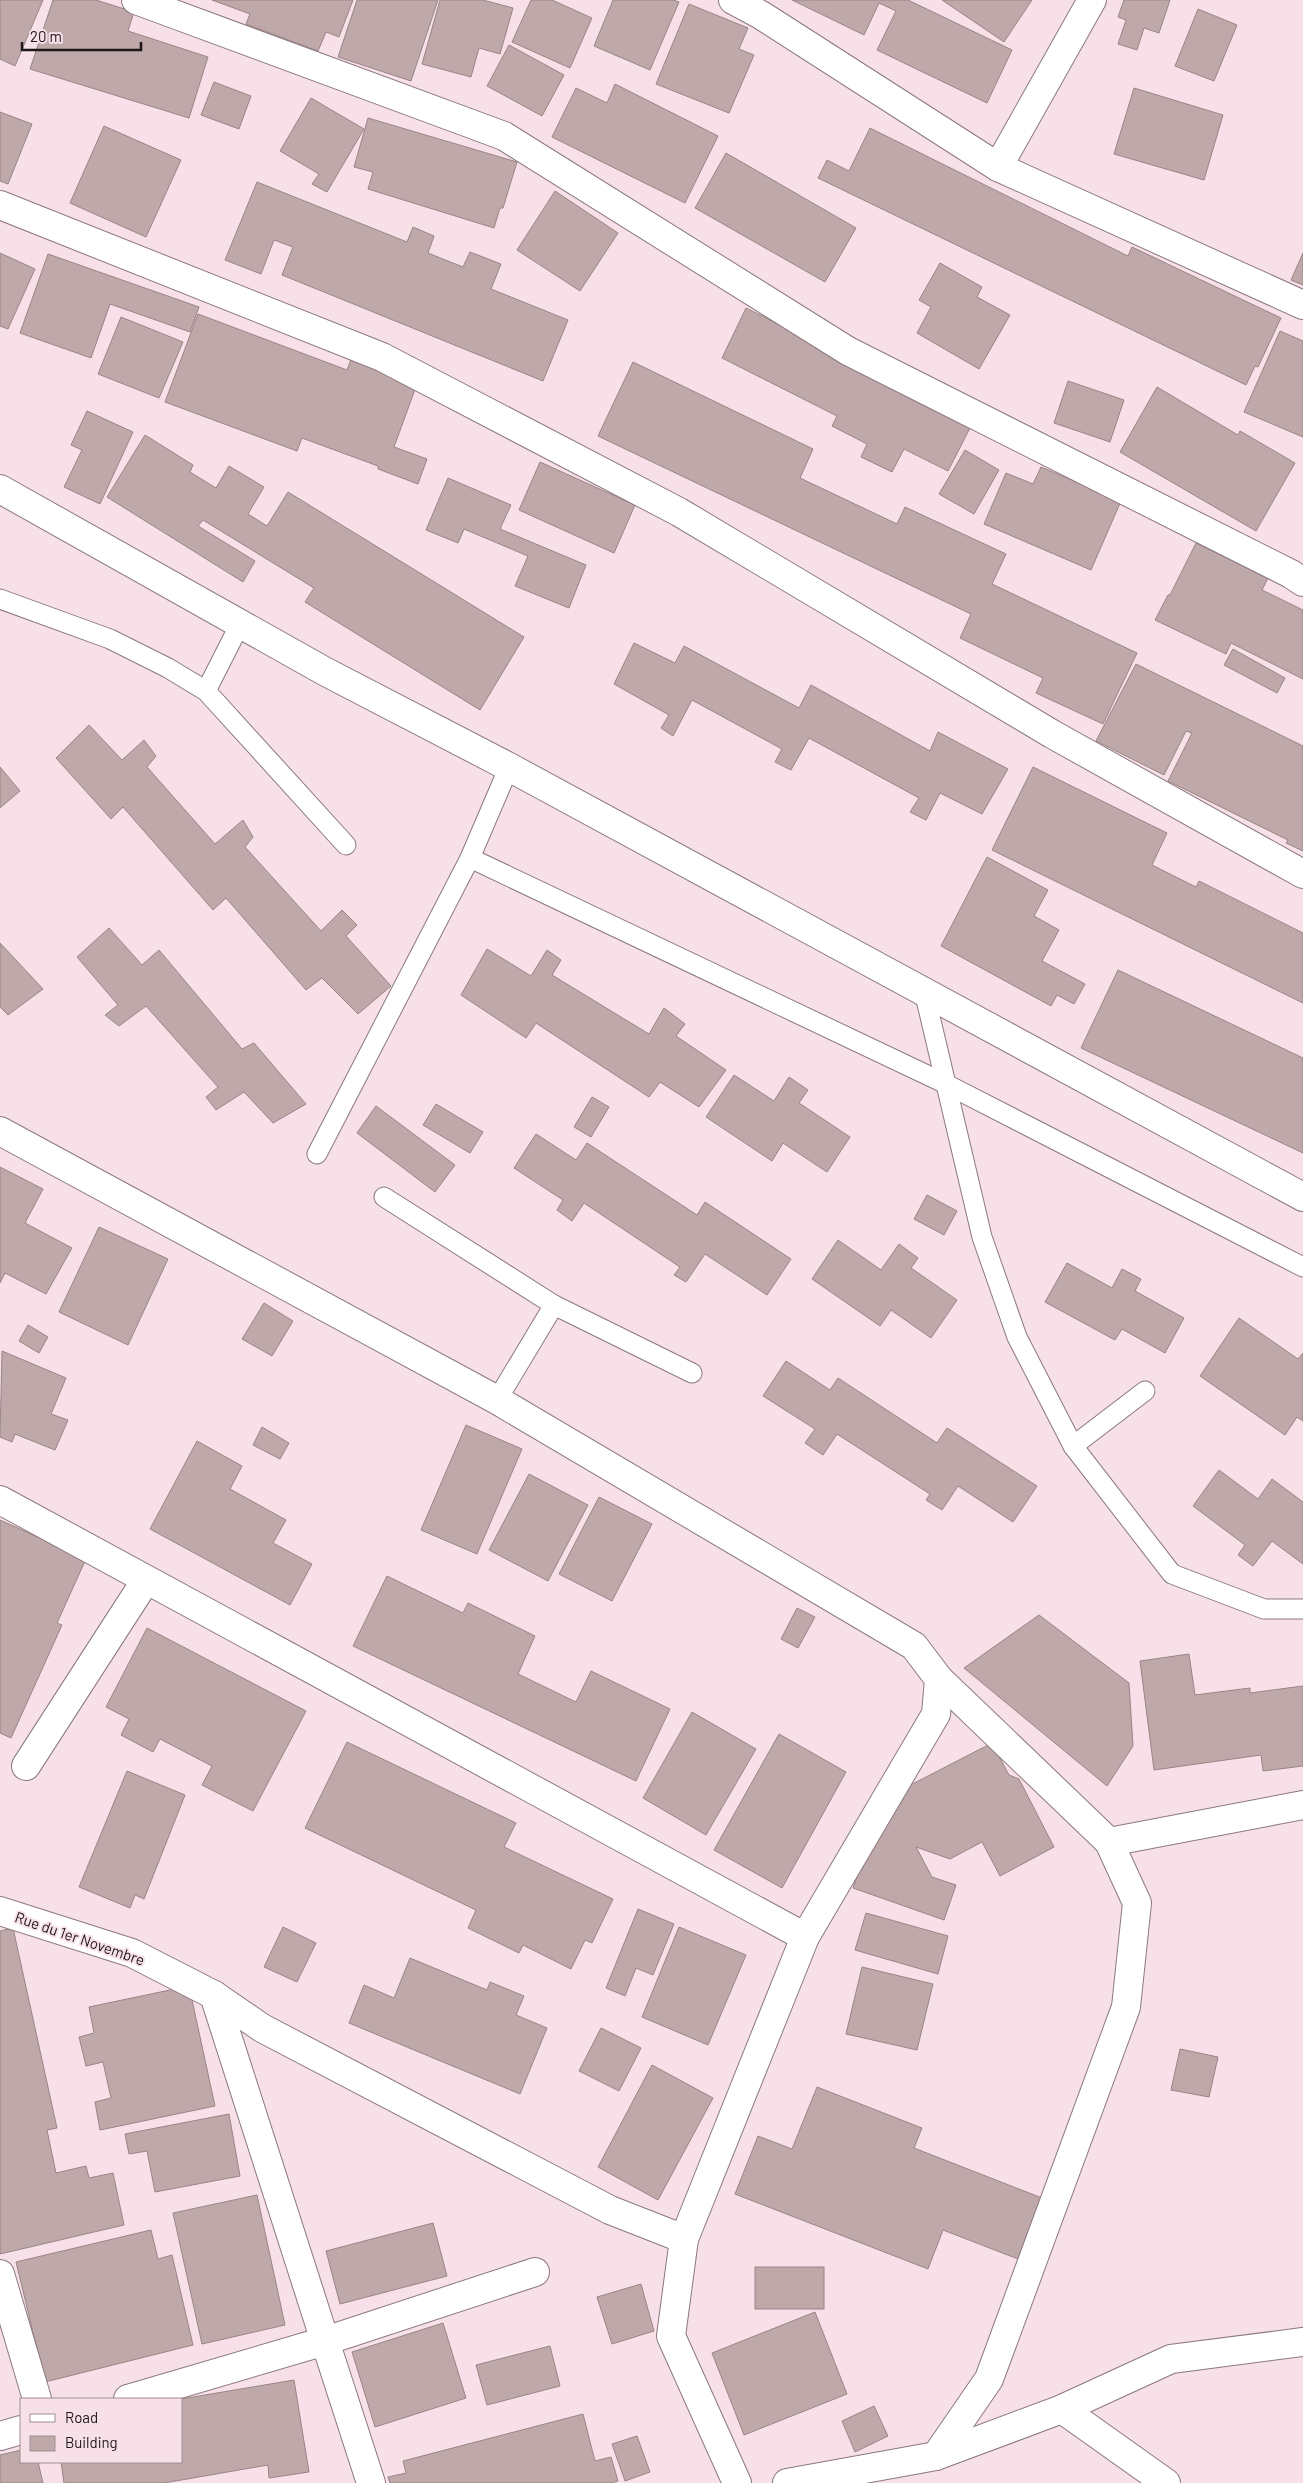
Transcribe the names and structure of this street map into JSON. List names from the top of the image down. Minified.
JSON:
{"streets":{"street":["Rue du 1er Novembre"]},"legend":["Road","Building"],"scale_bar":"20 m"}
